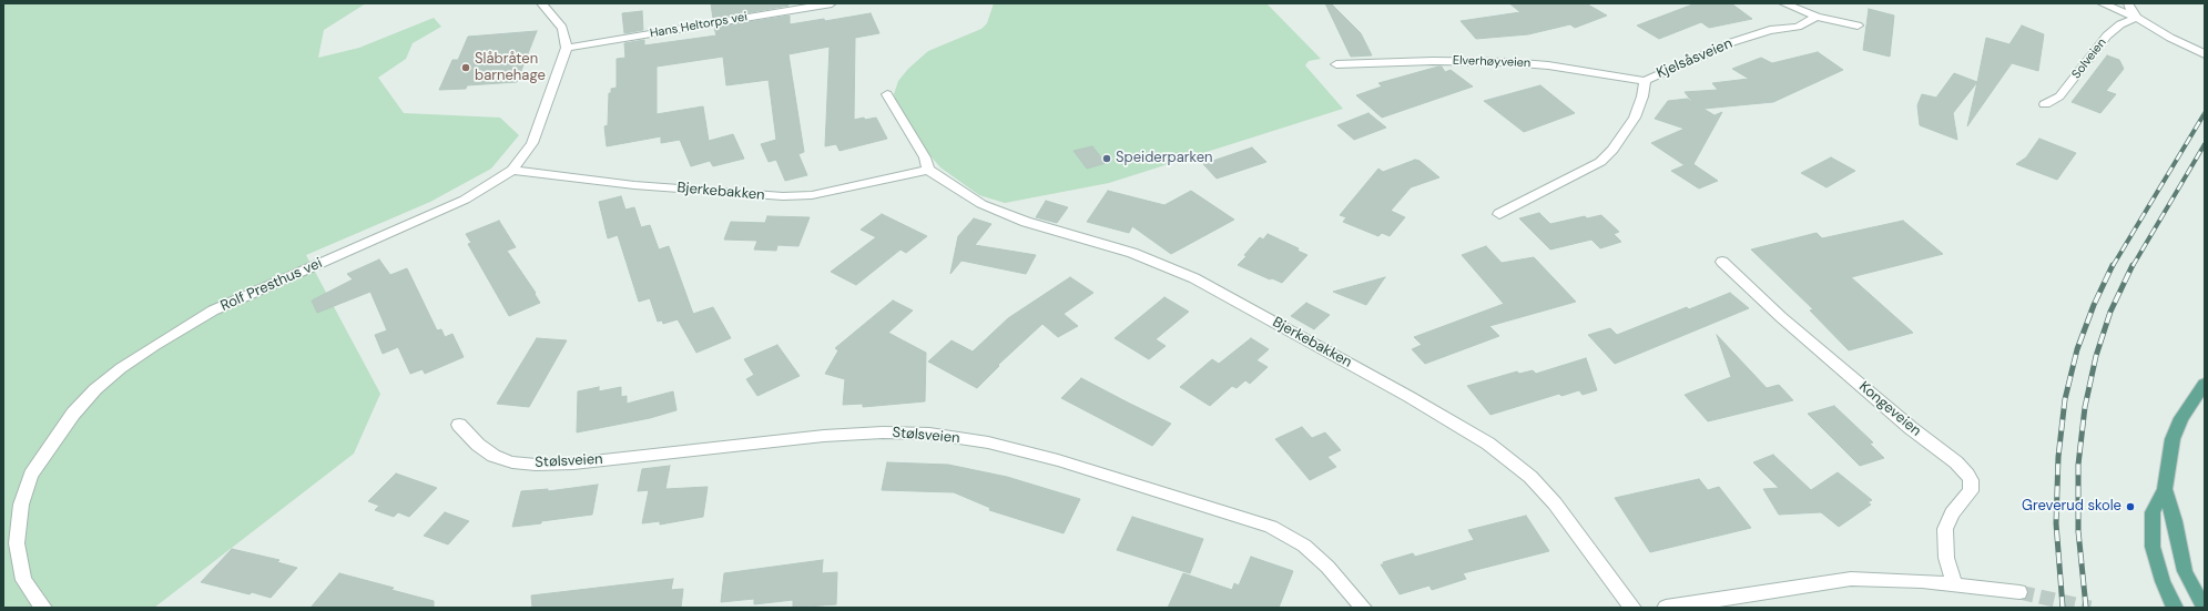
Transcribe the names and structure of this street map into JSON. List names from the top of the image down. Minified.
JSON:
{"streets":{"street":["Hans Heltorps vei","Kjelsåsveien","Solveien","Elverhøyveien","Bjerkebakken","Rolf Presthus vei","Kongeveien","Stølsveien"]},"crossings":[["Hans Heltorps vei","Rolf Presthus vei"],["Kjelsåsveien","Elverhøyveien"],["Bjerkebakken","Rolf Presthus vei"]],"places":["Slåbråten barnehage","Speiderparken","Greverud skole"]}
